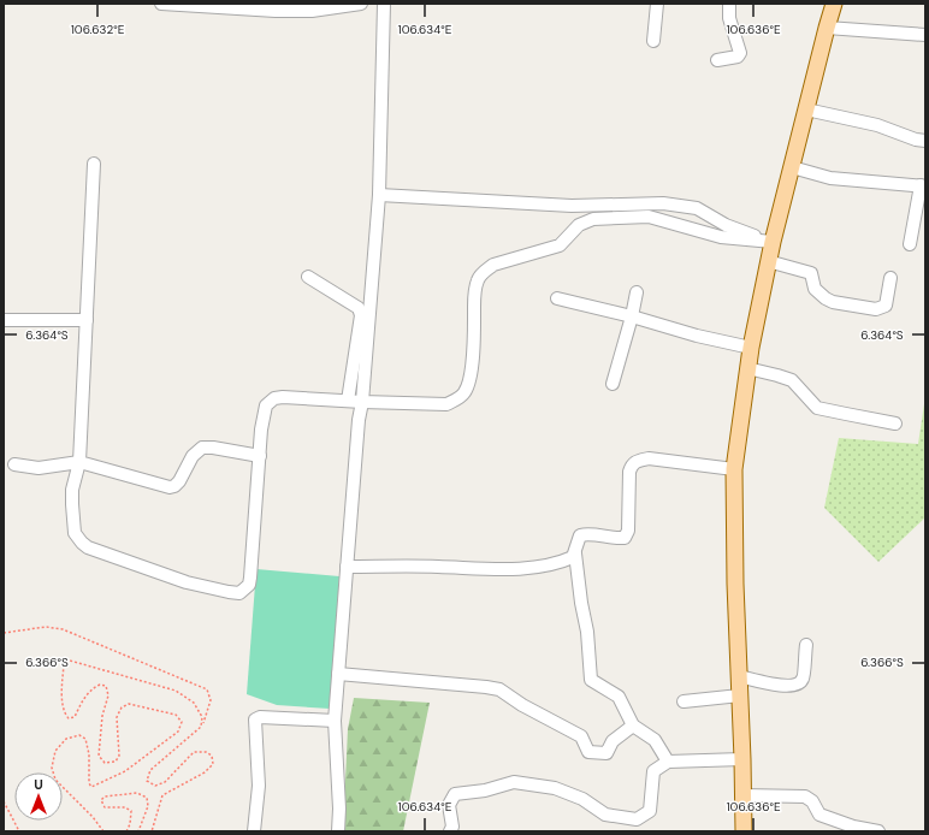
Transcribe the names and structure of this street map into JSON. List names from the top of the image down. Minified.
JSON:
{"north":"top","coordinates":["106.632°E","106.634°E","106.636°E","6.364°S","6.366°S"]}
